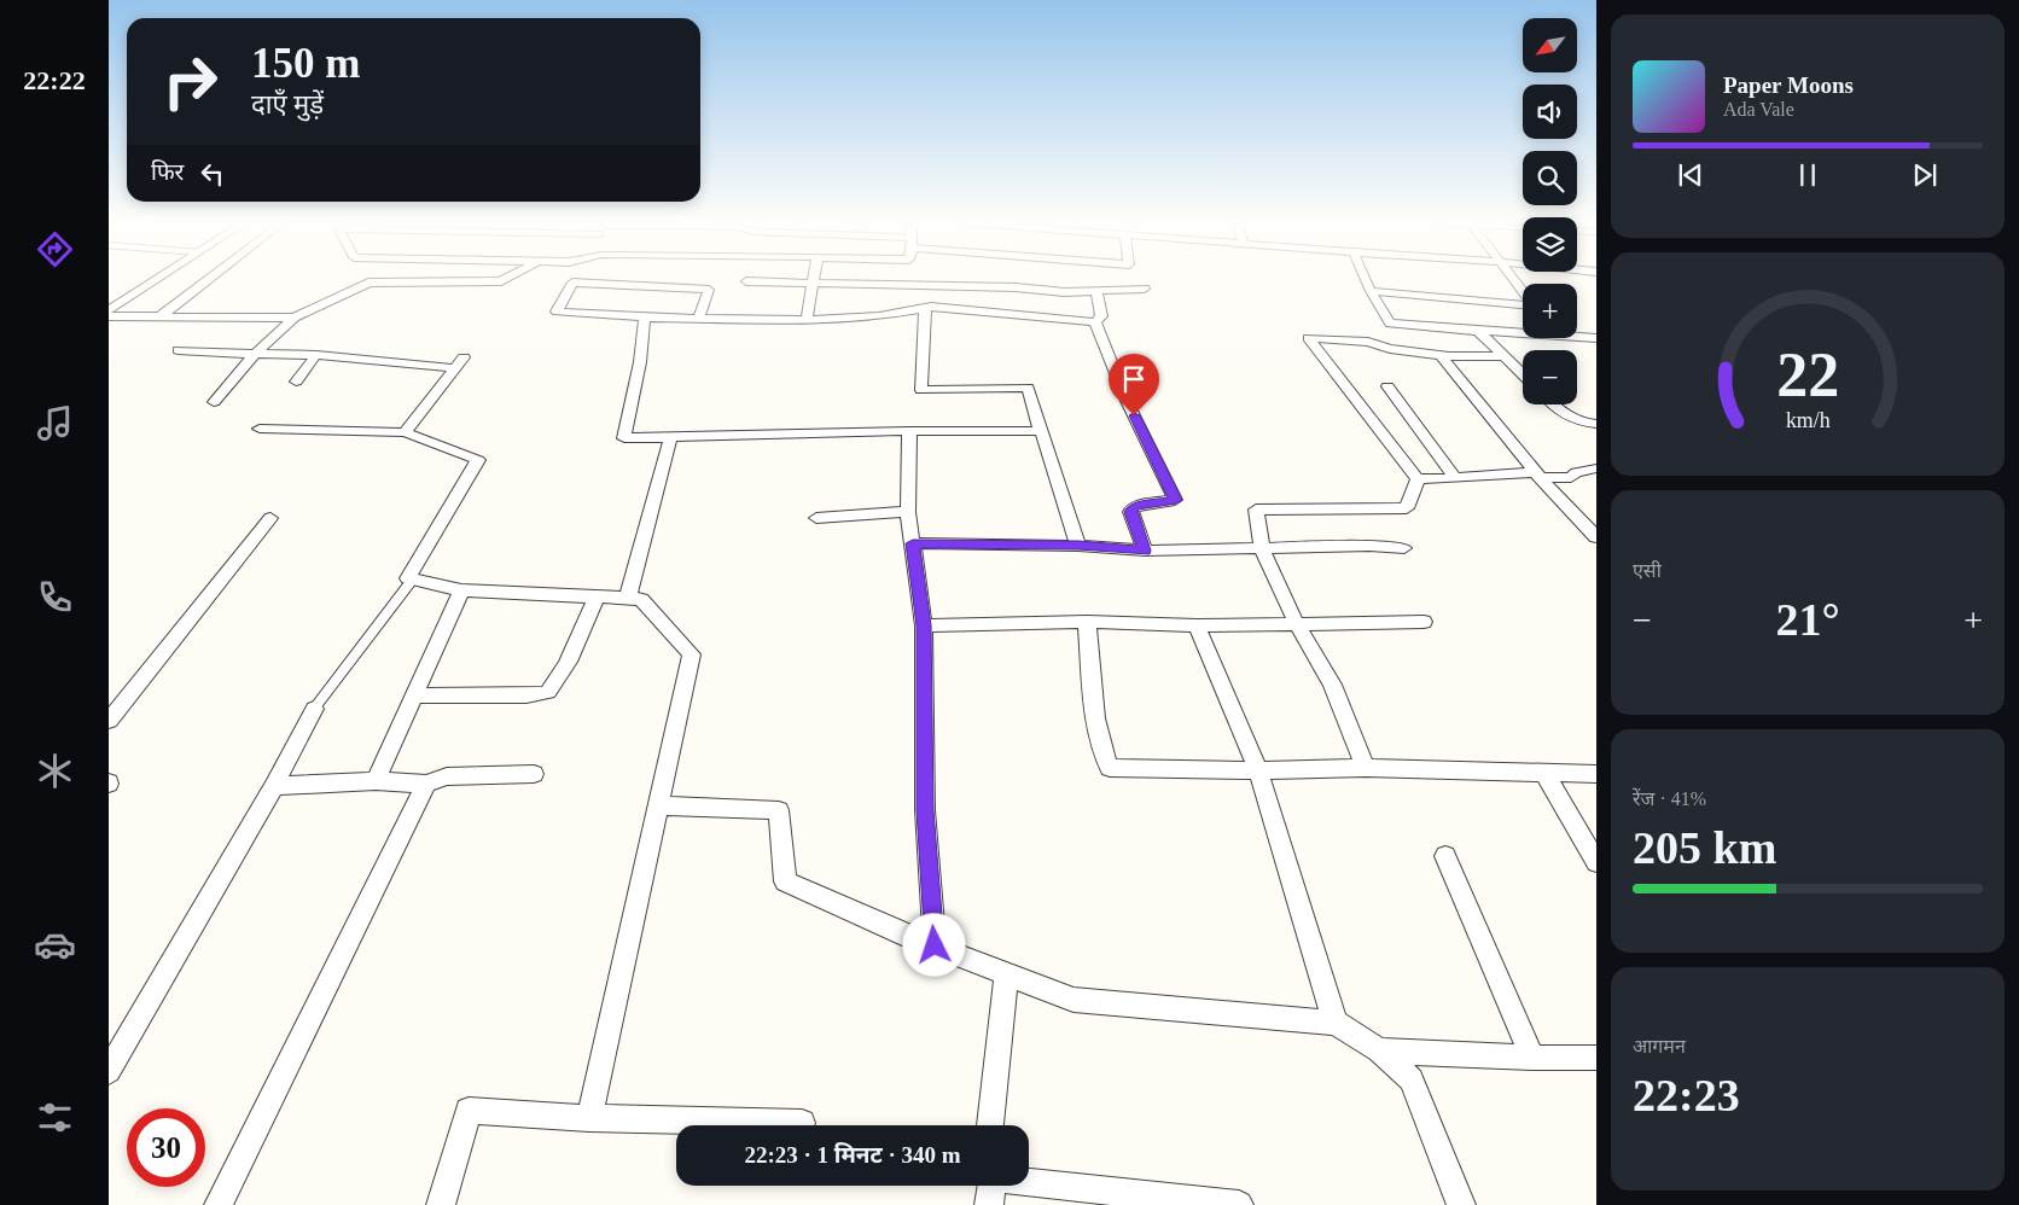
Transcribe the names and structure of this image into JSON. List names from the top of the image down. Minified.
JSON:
{"north":"bottom left","page":{"tabs":"22:22","map_buttons":["+","−"],"turn":["150 m","दाएँ मुड़ें"],"song":["Paper Moons","Ada Vale"],"then":"फिर","tile":["एसी",["रेंज · 41%","205 km"],["आगमन","22:23"]],"heat":["−","21°","+"],"limit":"30","trip":"22:23 · 1 मिनट · 340 m","gauge":["22","km/h"]}}
